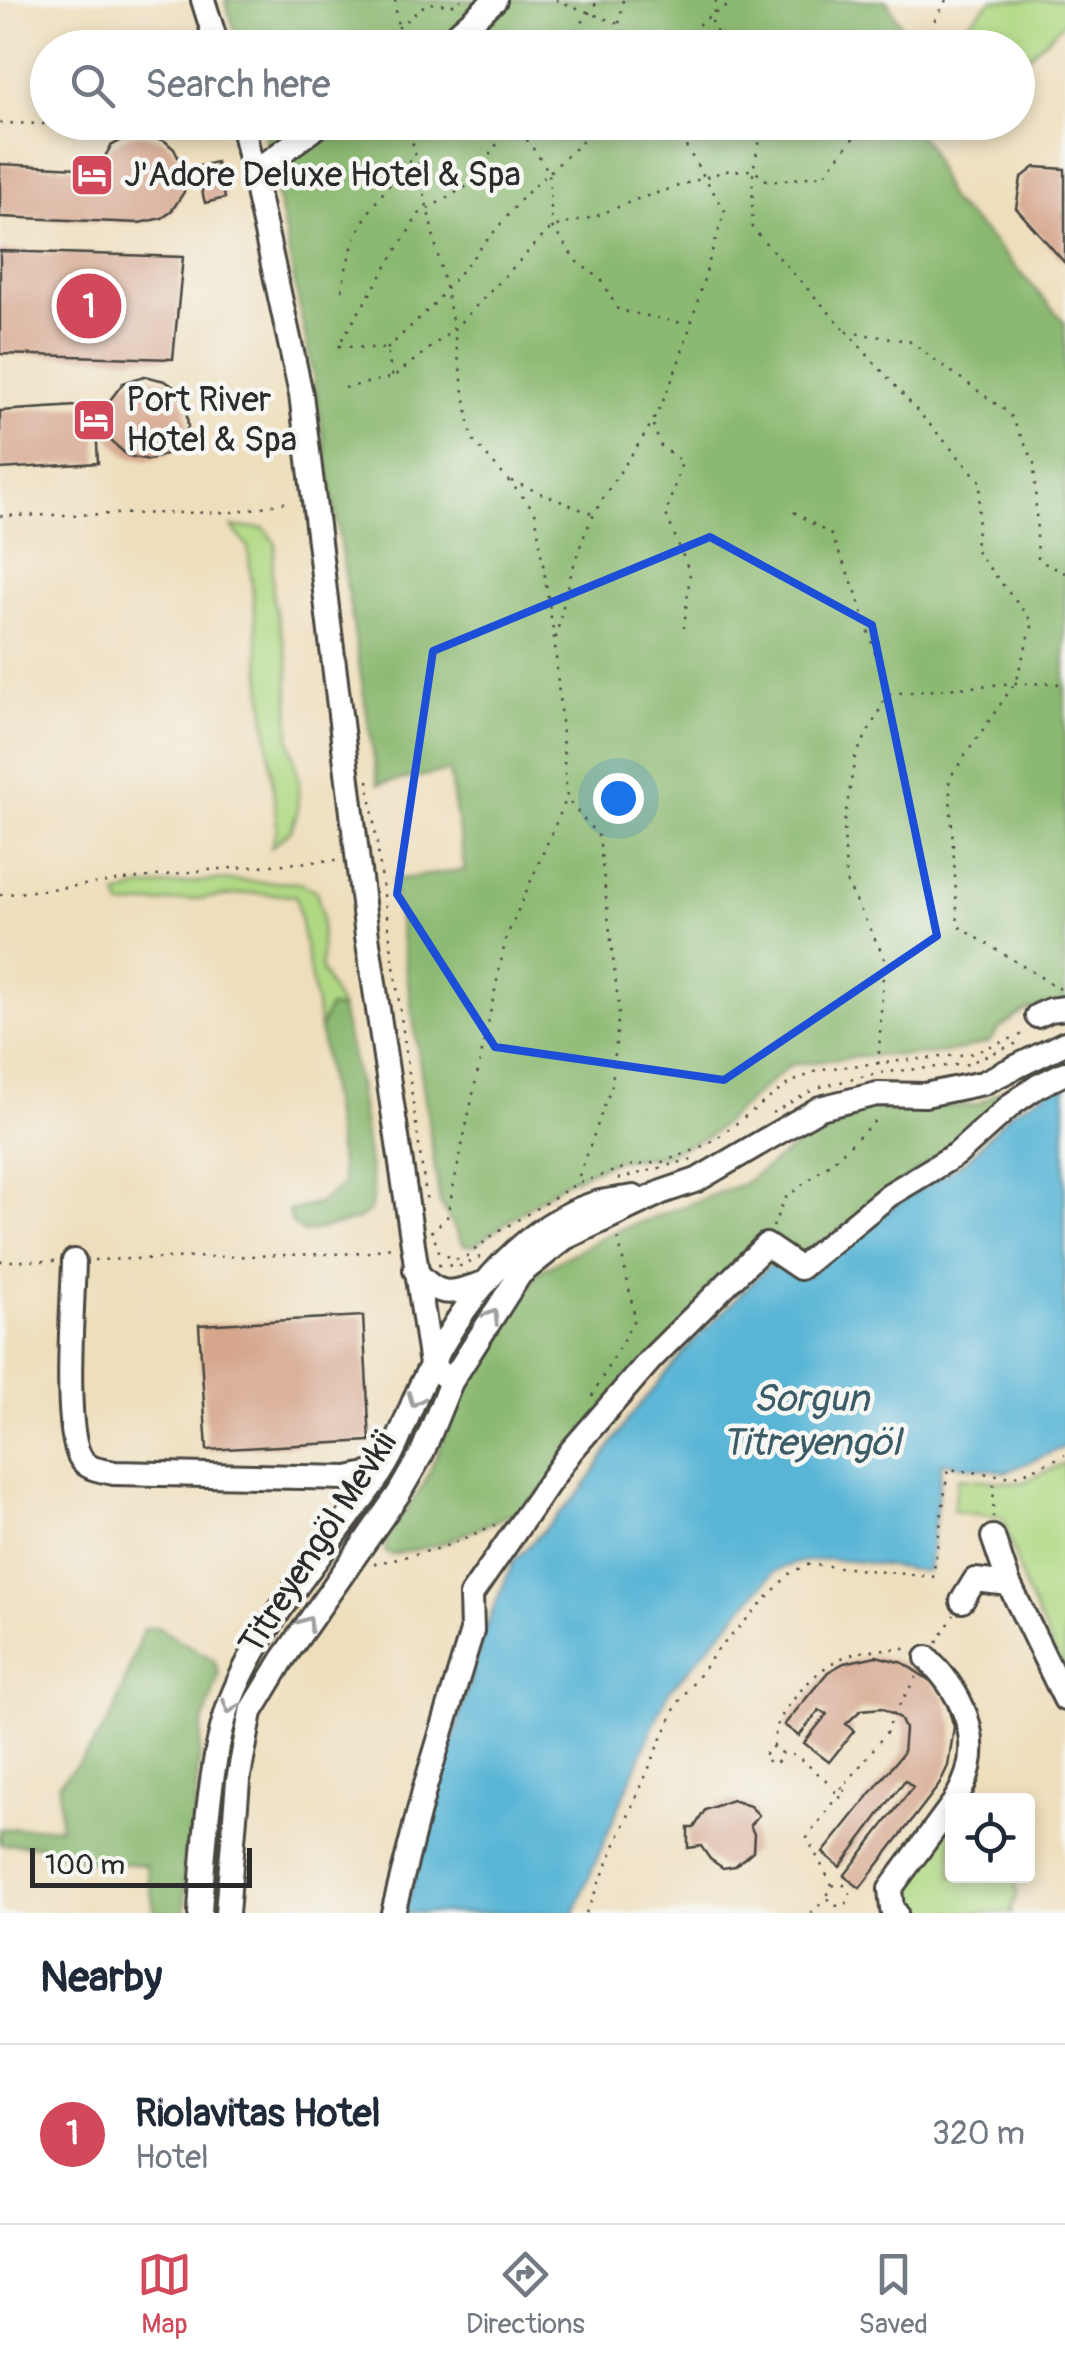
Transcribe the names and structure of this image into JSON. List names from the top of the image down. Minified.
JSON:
{"streets":{"street":["Titreyengöl Mevkii"]},"water":["Sorgun Titreyengöl"],"places":{"hotel":["J'Adore Deluxe Hotel & Spa","Port River Hotel & Spa"]},"scale_bar":"100 m","page":{"search":"Search here","pins":"1","scale":"100 m","heading":"Nearby","list":[{"mark":"1","name":"Riolavitas Hotel","note":"Hotel","value":"320 m"}],"nav":["Map","Directions","Saved"]}}
